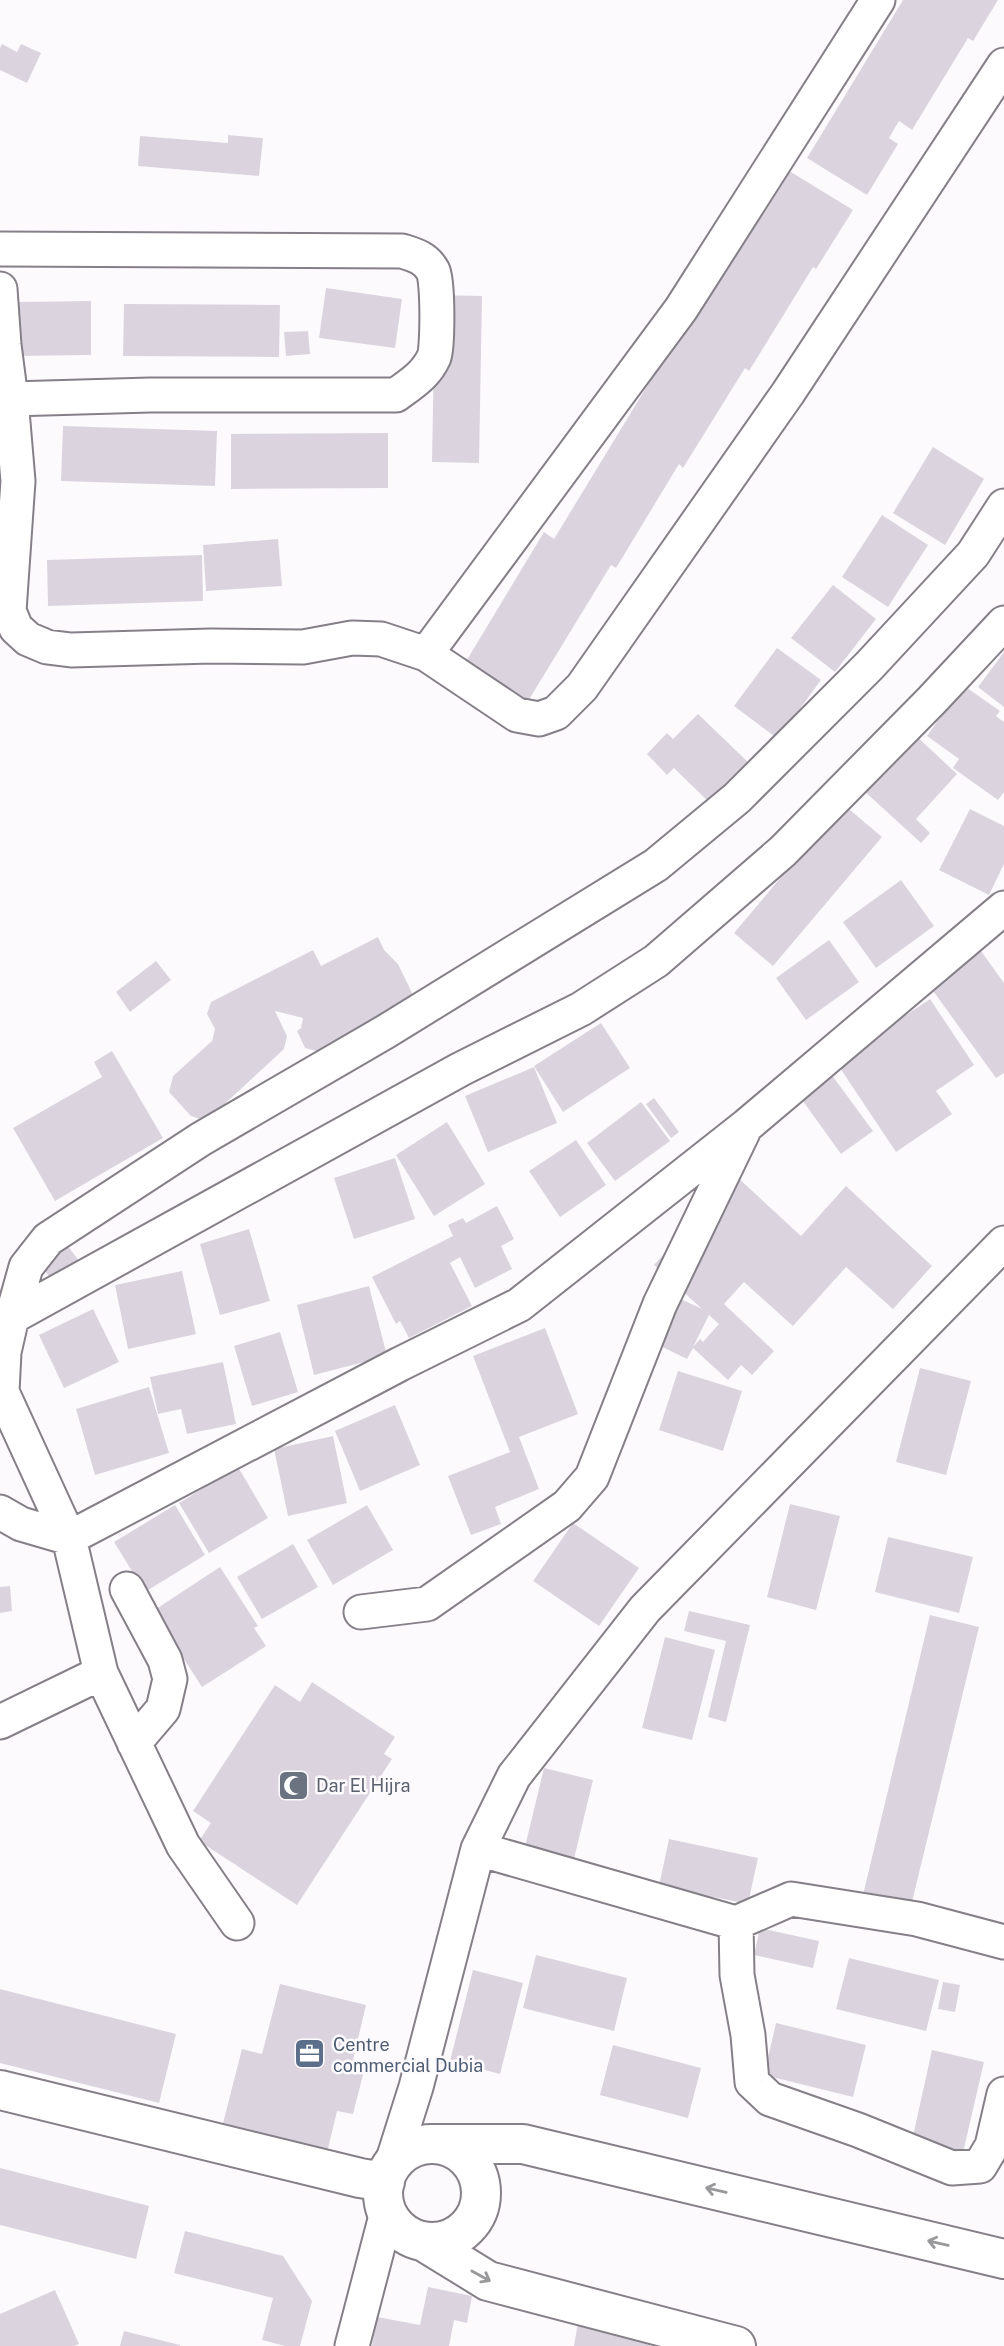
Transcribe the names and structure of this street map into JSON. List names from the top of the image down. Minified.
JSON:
{"places":{"mosque":["Dar El Hijra"],"office":["Centre commercial Dubia"]}}
